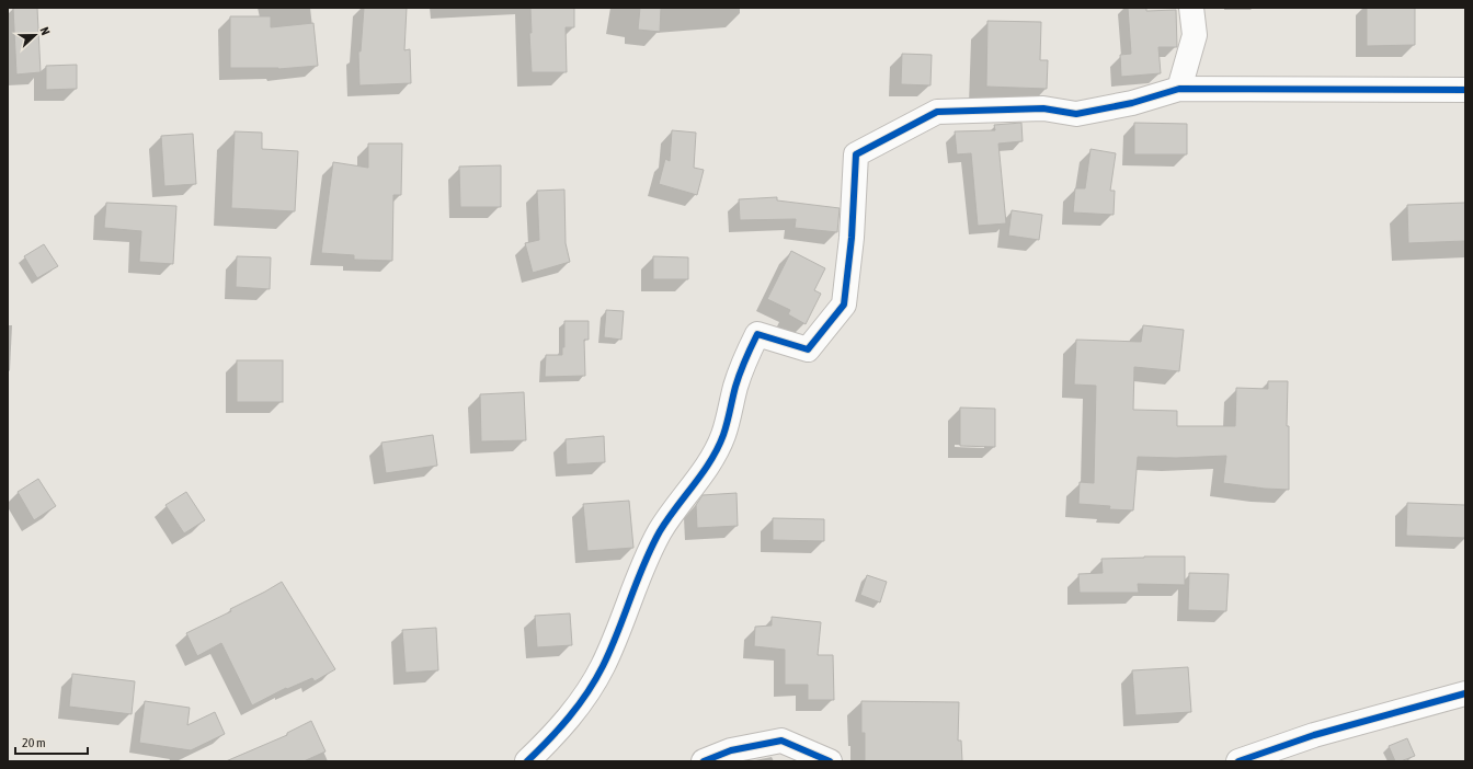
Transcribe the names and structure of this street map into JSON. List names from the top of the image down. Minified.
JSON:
{"scale_bar":"20 m","north":"right"}
